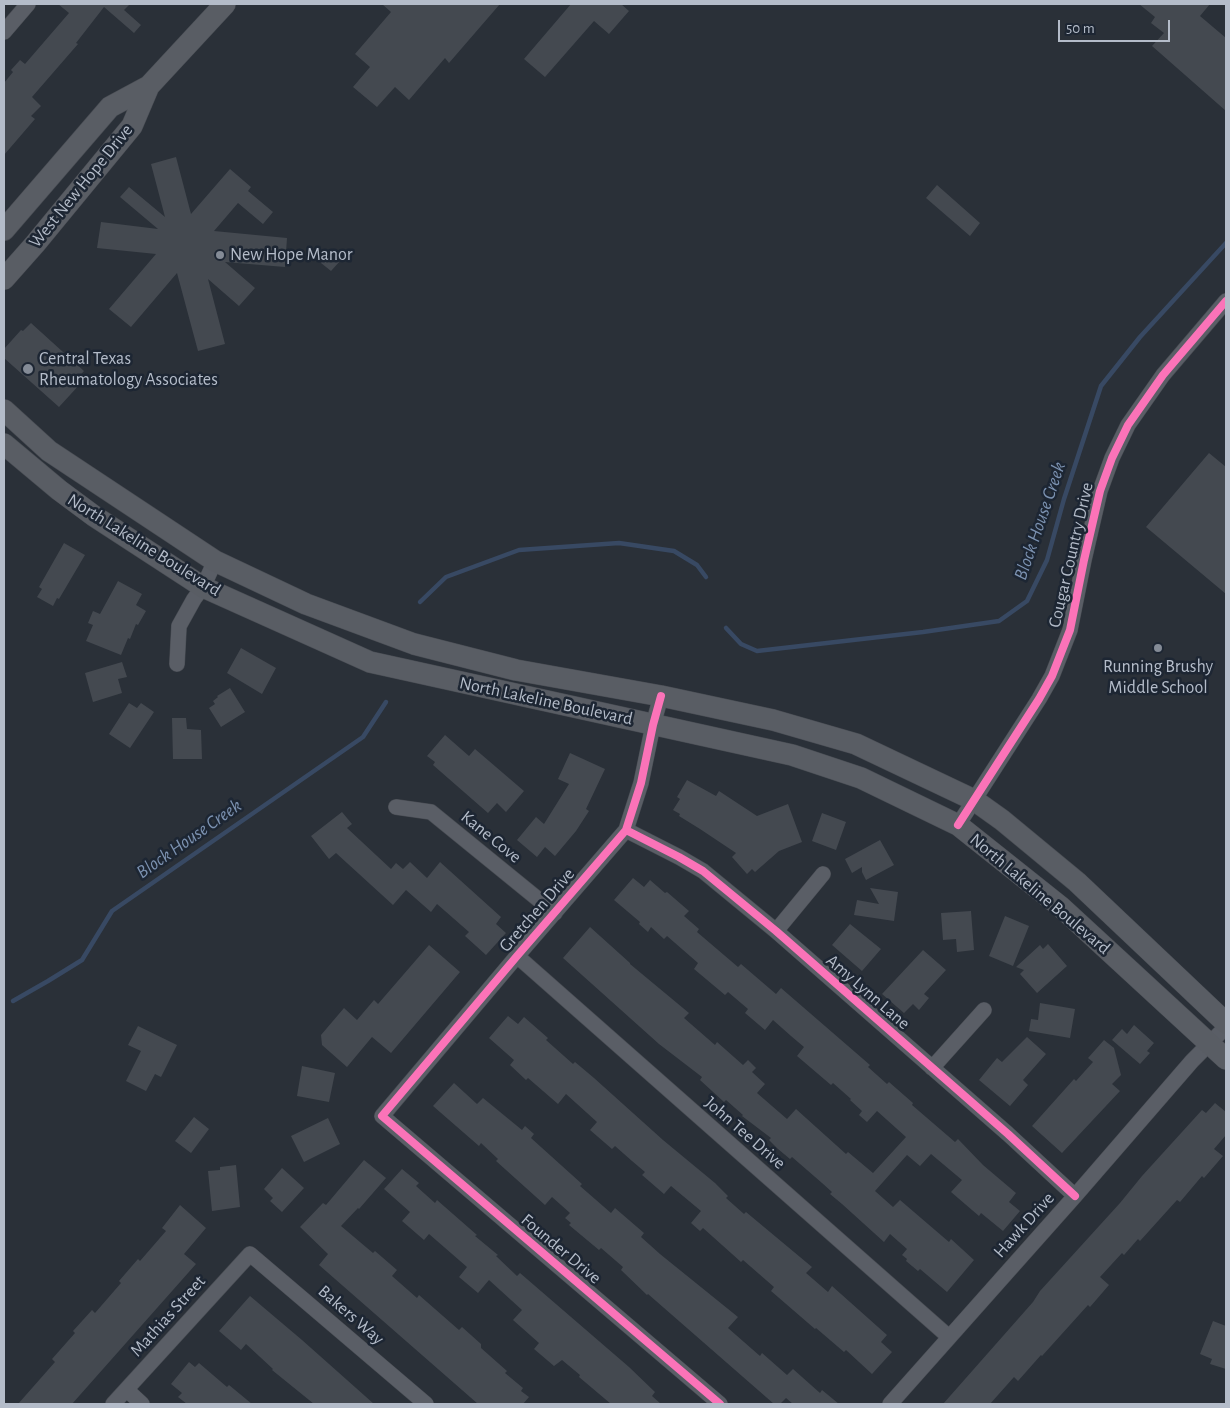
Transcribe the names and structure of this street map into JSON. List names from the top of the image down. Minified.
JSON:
{"streets":{"main road":["West New Hope Drive","North Lakeline Boulevard"],"street":["Cougar Country Drive","Kane Cove","Gretchen Drive","Amy Lynn Lane","John Tee Drive","Hawk Drive","Founder Drive","Bakers Way","Mathias Street"]},"crossings":[["North Lakeline Boulevard","Cougar Country Drive"],["North Lakeline Boulevard","Gretchen Drive"],["North Lakeline Boulevard","Hawk Drive"],["Kane Cove","Gretchen Drive"],["Gretchen Drive","Amy Lynn Lane"],["Gretchen Drive","John Tee Drive"],["Gretchen Drive","Founder Drive"],["Amy Lynn Lane","Hawk Drive"],["John Tee Drive","Hawk Drive"],["Bakers Way","Mathias Street"]],"water":["Block House Creek"],"places":["New Hope Manor","Central Texas Rheumatology Associates","Running Brushy Middle School"],"scale_bar":"50 m"}
